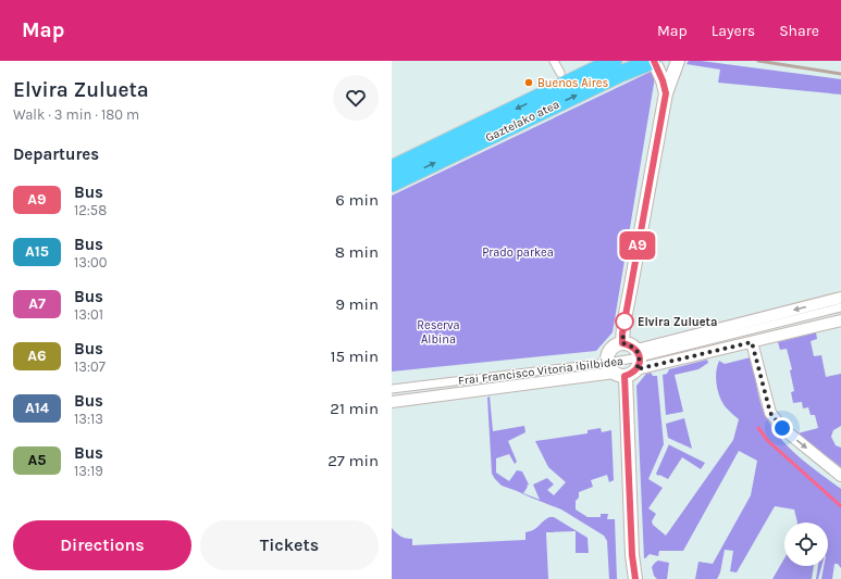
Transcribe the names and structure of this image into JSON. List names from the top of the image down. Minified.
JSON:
{"streets":{"main road":["Gaztelako atea"],"street":["Frai Francisco Vitoria ibilbidea"]},"parks":["Prado parkea","Reserva Albina"],"places":["Buenos Aires","Elvira Zulueta"],"lines":["bus line A9"],"page":{"header":"Map","nav":["Map","Layers","Share"],"heading":[["Elvira Zulueta","Walk · 3 min · 180 m"],"Departures"],"on_map":"A9","list":[{"mark":"A9","name":"Bus","note":"12:58","value":"6 min"},{"mark":"A15","name":"Bus","note":"13:00","value":"8 min"},{"mark":"A7","name":"Bus","note":"13:01","value":"9 min"},{"mark":"A6","name":"Bus","note":"13:07","value":"15 min"},{"mark":"A14","name":"Bus","note":"13:13","value":"21 min"},{"mark":"A5","name":"Bus","note":"13:19","value":"27 min"}],"buttons":["Directions","Tickets"]}}
